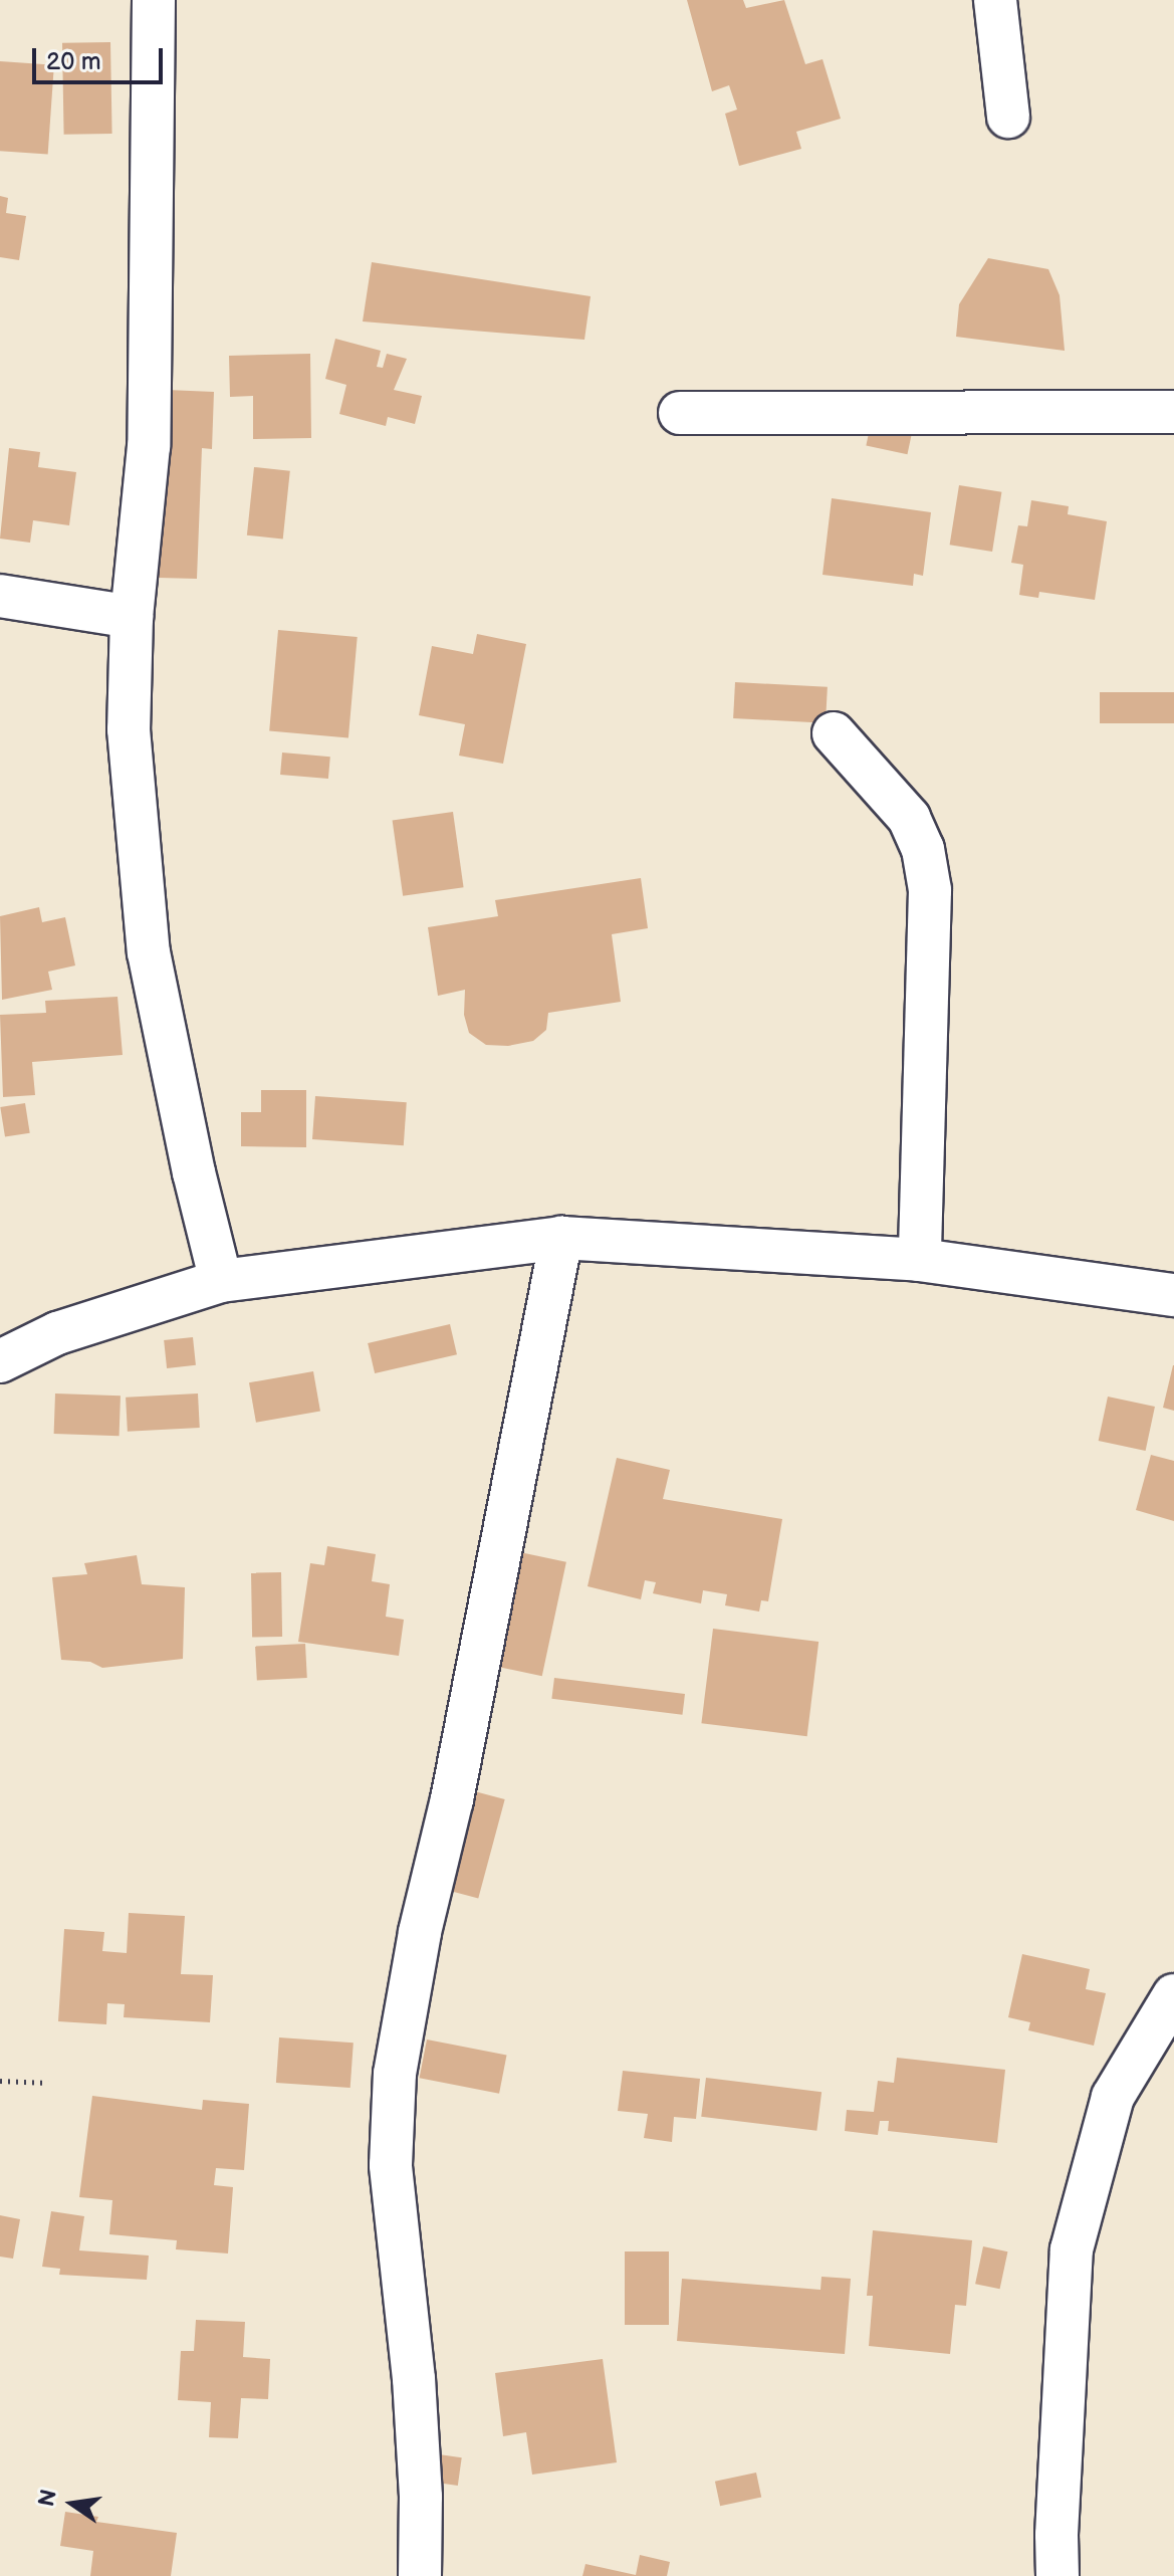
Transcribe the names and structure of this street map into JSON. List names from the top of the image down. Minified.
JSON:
{"scale_bar":"20 m","north":"left"}
